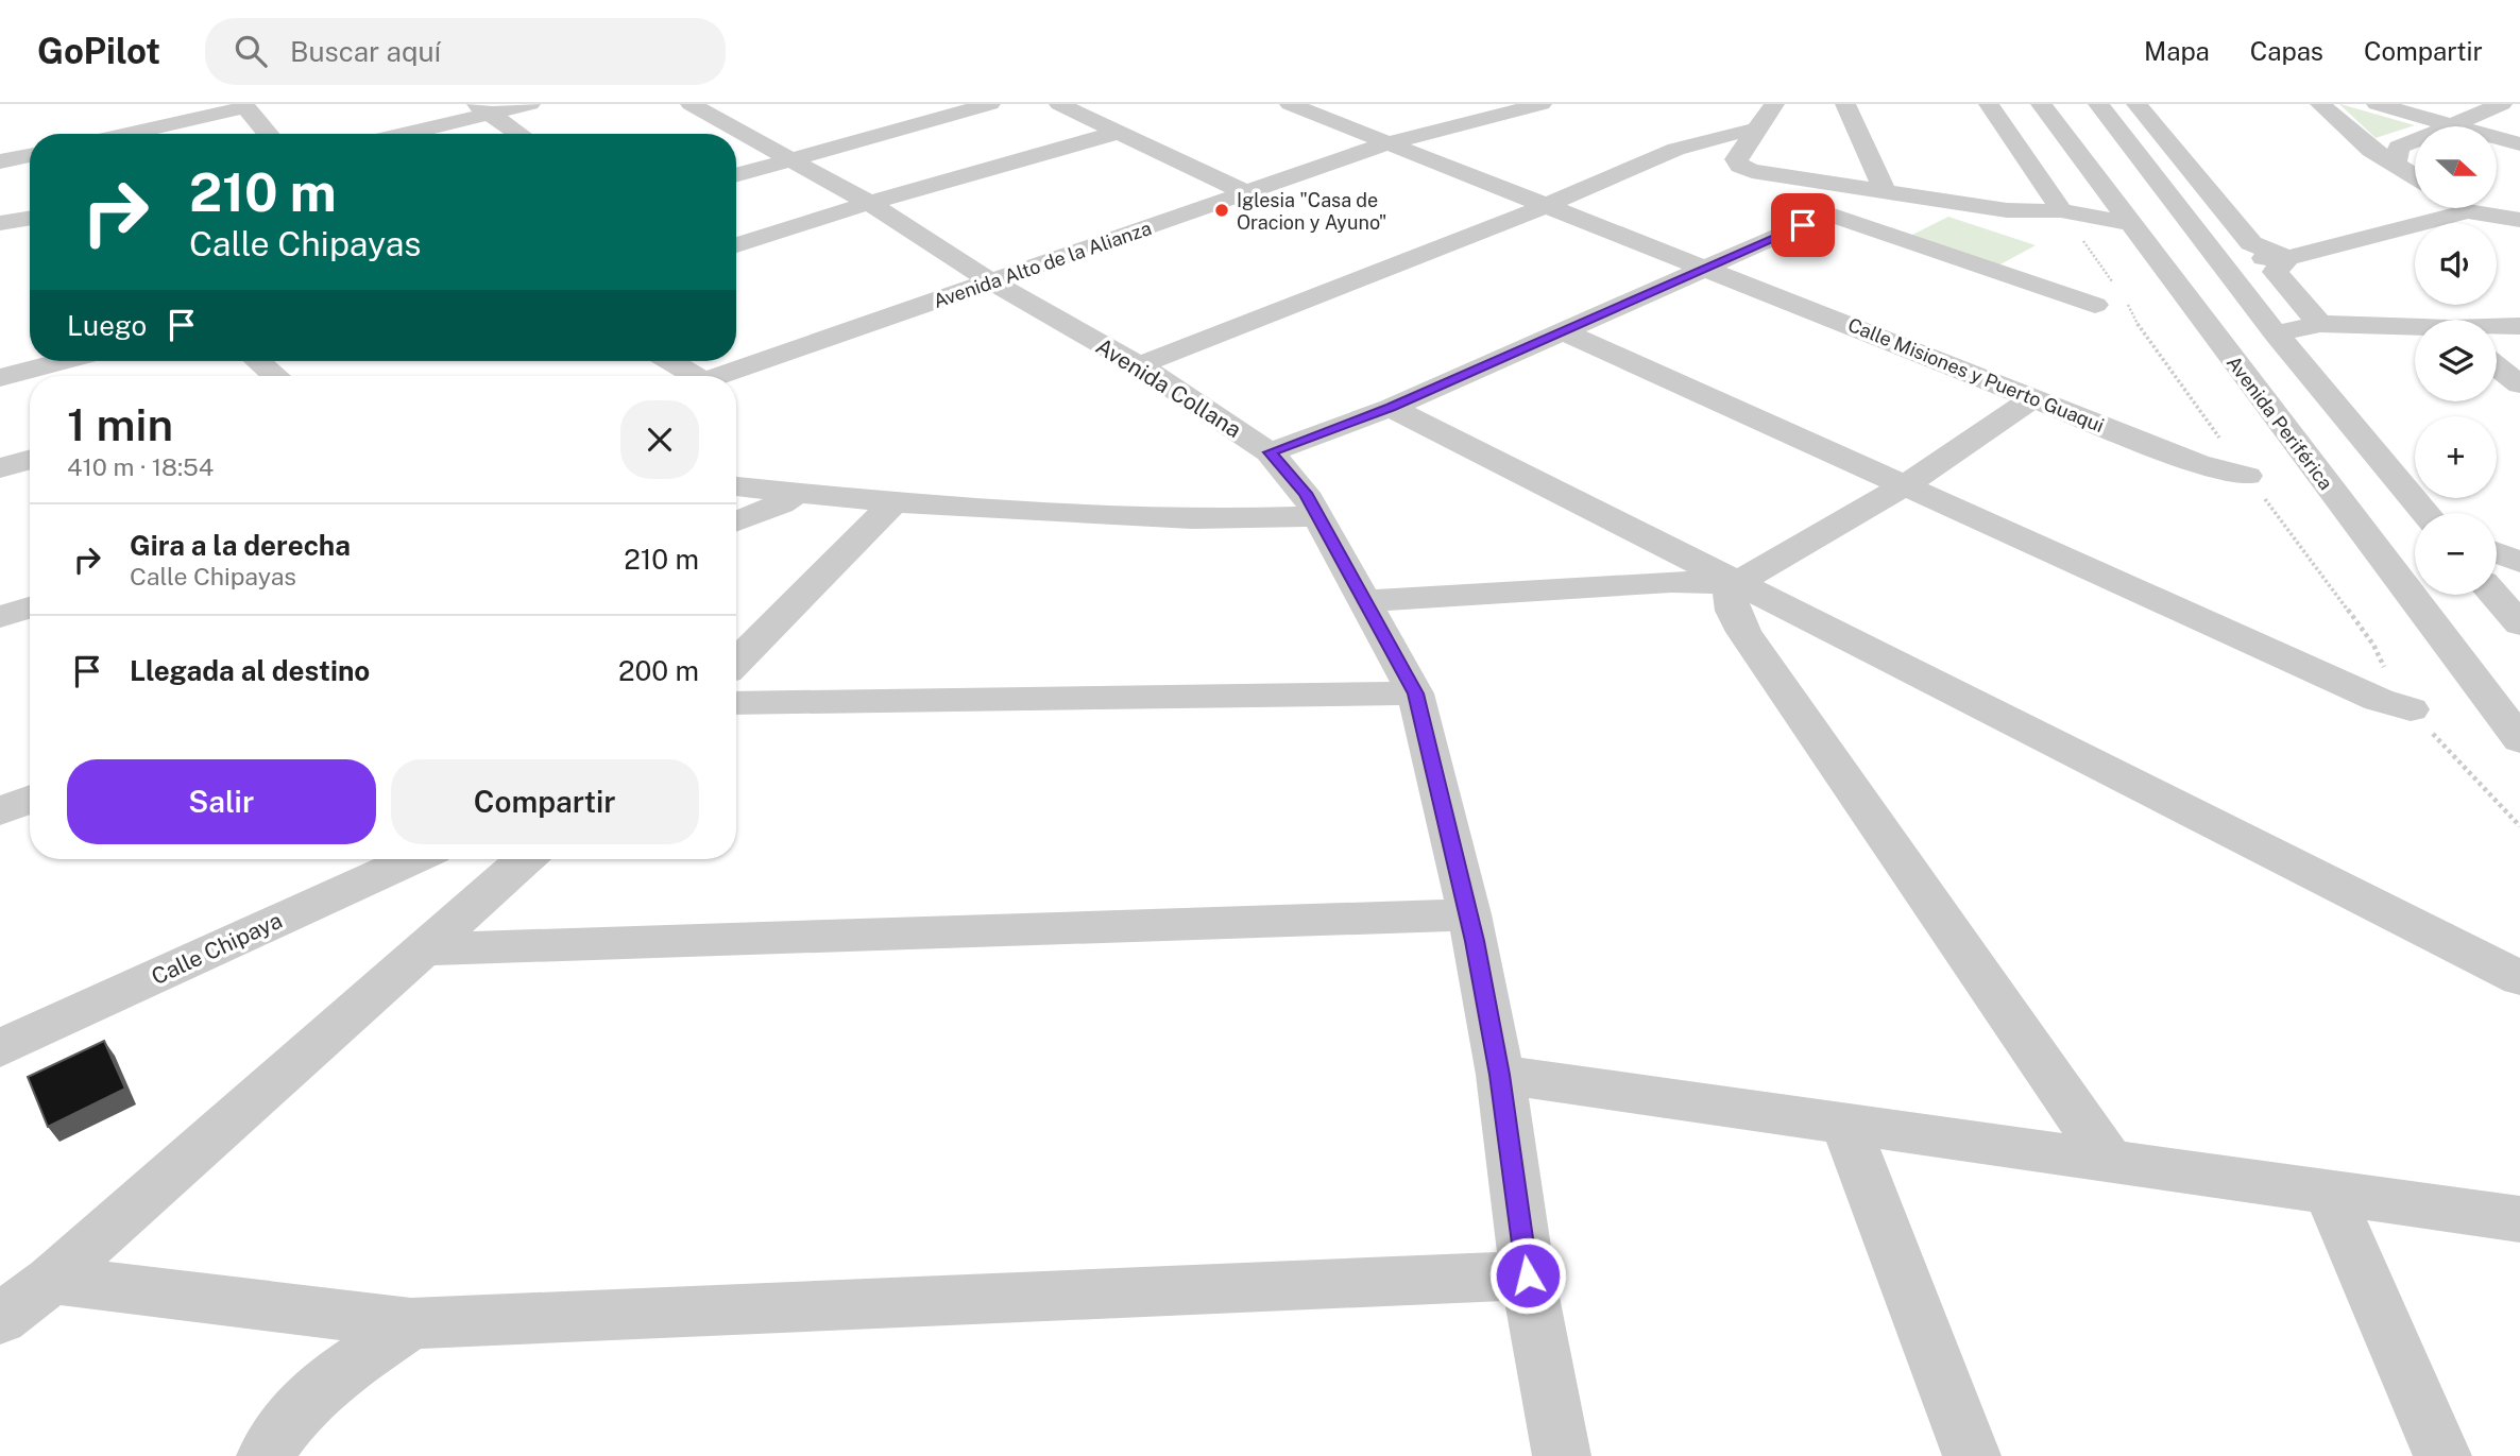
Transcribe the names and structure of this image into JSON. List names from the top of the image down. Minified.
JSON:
{"streets":{"street":["Avenida Alto de la Alianza","Calle Misiones y Puerto Guaqui","Avenida Collana","Avenida Periférica","Calle Chipaya"]},"crossings":[["Avenida Alto de la Alianza","Calle Misiones y Puerto Guaqui"],["Avenida Alto de la Alianza","Avenida Collana"]],"places":["Iglesia \"Casa de Oracion y Ayuno\""],"north":"right","page":{"header":"GoPilot","search":"Buscar aquí","nav":["Mapa","Capas","Compartir"],"map_buttons":["+","−"],"turn":["210 m","Calle Chipayas"],"then":"Luego","heading":["1 min","410 m · 18:54"],"list":[{"name":"Gira a la derecha","note":"Calle Chipayas","value":"210 m"},{"name":"Llegada al destino","value":"200 m"}],"buttons":["Salir","Compartir"]}}
